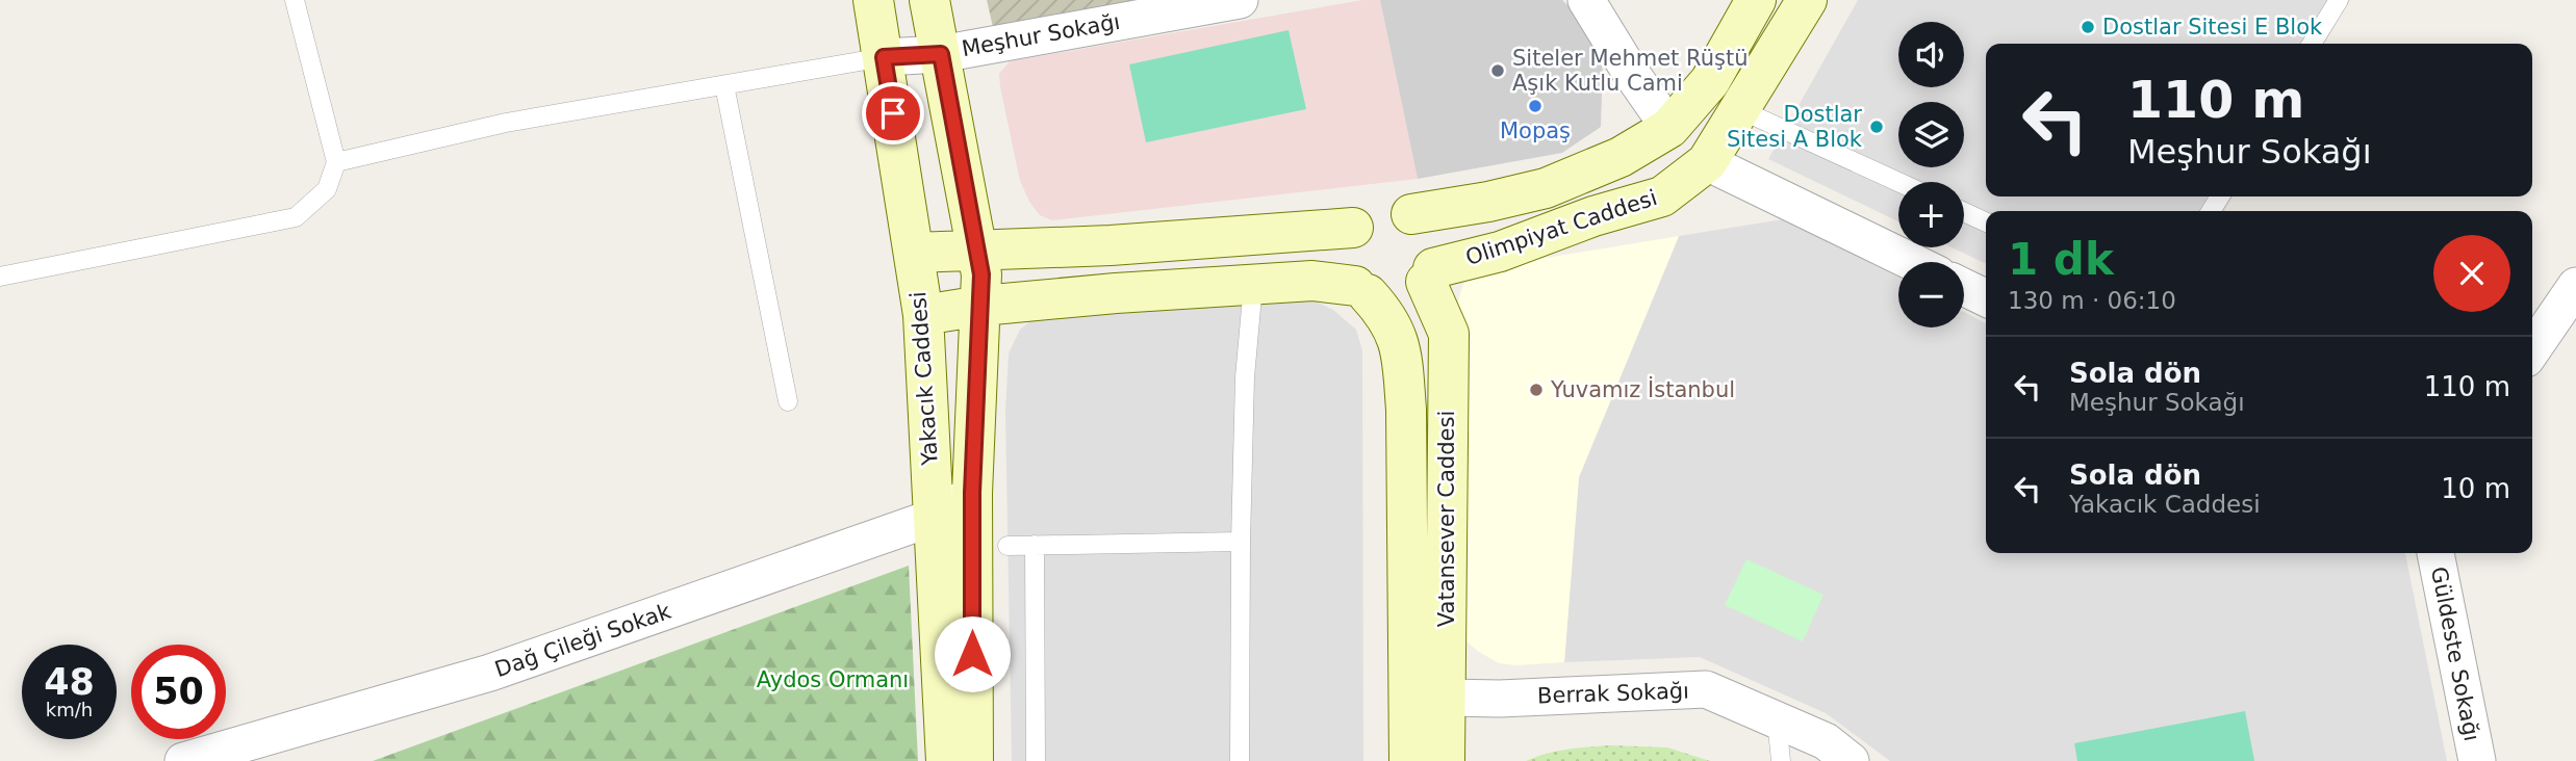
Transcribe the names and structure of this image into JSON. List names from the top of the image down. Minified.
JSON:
{"streets":{"main road":["Olimpiyat Caddesi","Yakacık Caddesi","Vatansever Caddesi"],"street":["Meşhur Sokağı","Dağ Çileği Sokak","Güldeste Sokağı","Berrak Sokağı"]},"crossings":[["Meşhur Sokağı","Yakacık Caddesi"],["Olimpiyat Caddesi","Vatansever Caddesi"],["Yakacık Caddesi","Dağ Çileği Sokak"],["Vatansever Caddesi","Berrak Sokağı"]],"parks":["Aydos Ormanı"],"places":["Dostlar Sitesi E Blok","Siteler Mehmet Rüştü Aşık Kutlu Cami","Mopaş","Dostlar Sitesi A Blok","Yuvamız İstanbul"],"page":{"map_buttons":["+","−"],"turn":["110 m","Meşhur Sokağı"],"heading":["1 dk","130 m · 06:10"],"list":[{"name":"Sola dön","note":"Meşhur Sokağı","value":"110 m"},{"name":"Sola dön","note":"Yakacık Caddesi","value":"10 m"}],"speed":"48 km/h","limit":"50"}}
